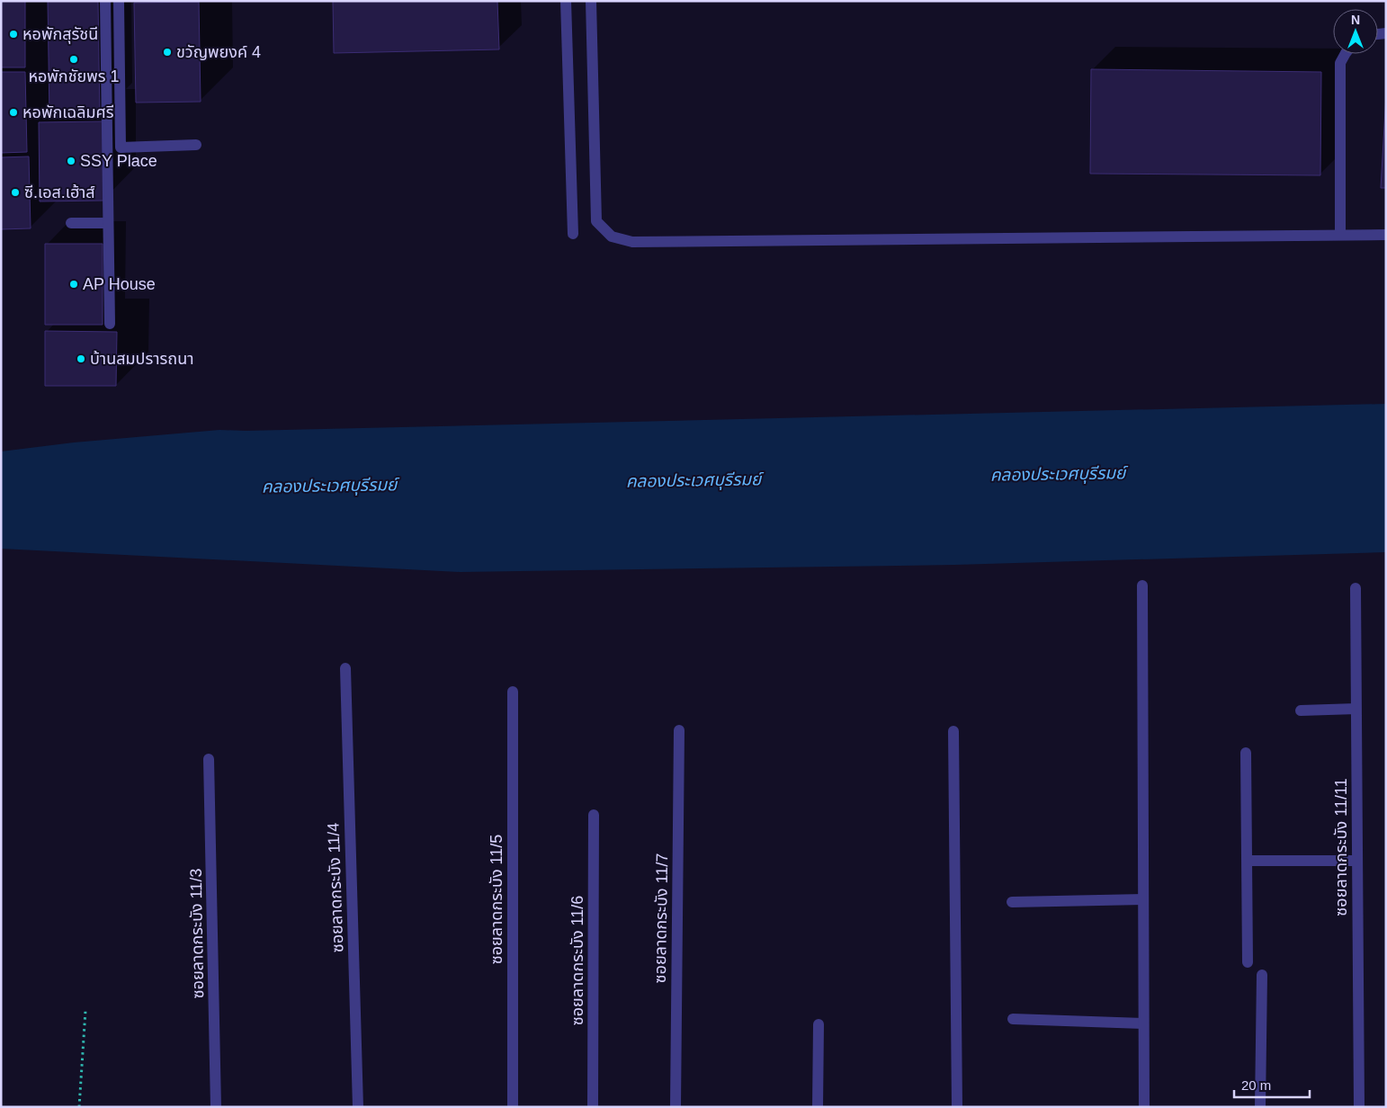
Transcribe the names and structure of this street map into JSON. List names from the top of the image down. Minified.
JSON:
{"streets":{"street":["ซอยลาดกระบัง 11/11","ซอยลาดกระบัง 11/4","ซอยลาดกระบัง 11/5","ซอยลาดกระบัง 11/7","ซอยลาดกระบัง 11/3","ซอยลาดกระบัง 11/6"]},"water":["คลองประเวศบุรีรมย์"],"places":["หอพักสุรัชนี","ขวัญพยงค์ 4","หอพักชัยพร 1","หอพักเฉลิมศรี","SSY Place","ซี.เอส.เฮ้าส์","AP House","บ้านสมปรารถนา"],"scale_bar":"20 m","north":"top"}
